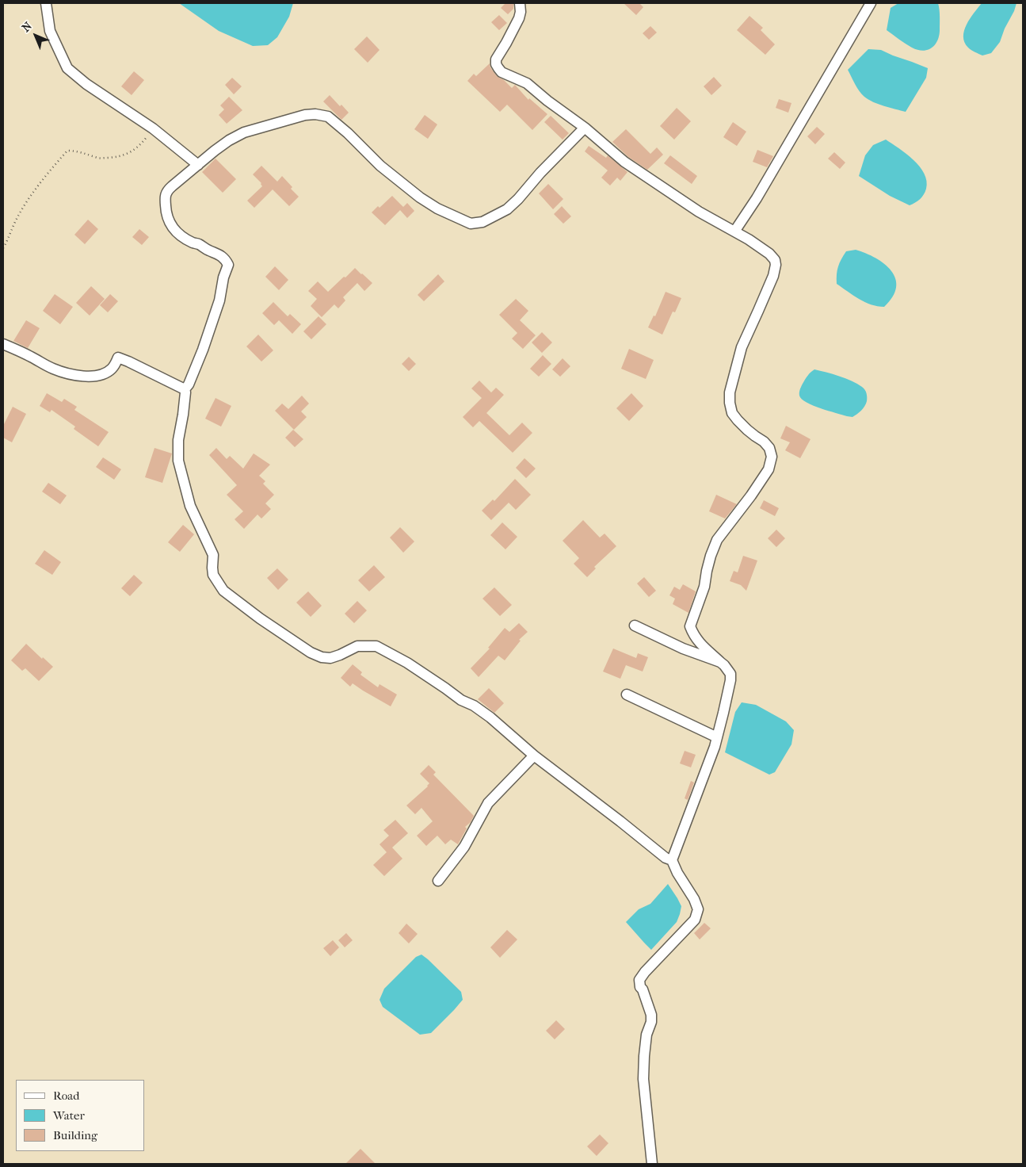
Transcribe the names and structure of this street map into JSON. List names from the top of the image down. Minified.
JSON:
{"legend":["Road","Water","Building"],"north":"top left"}
